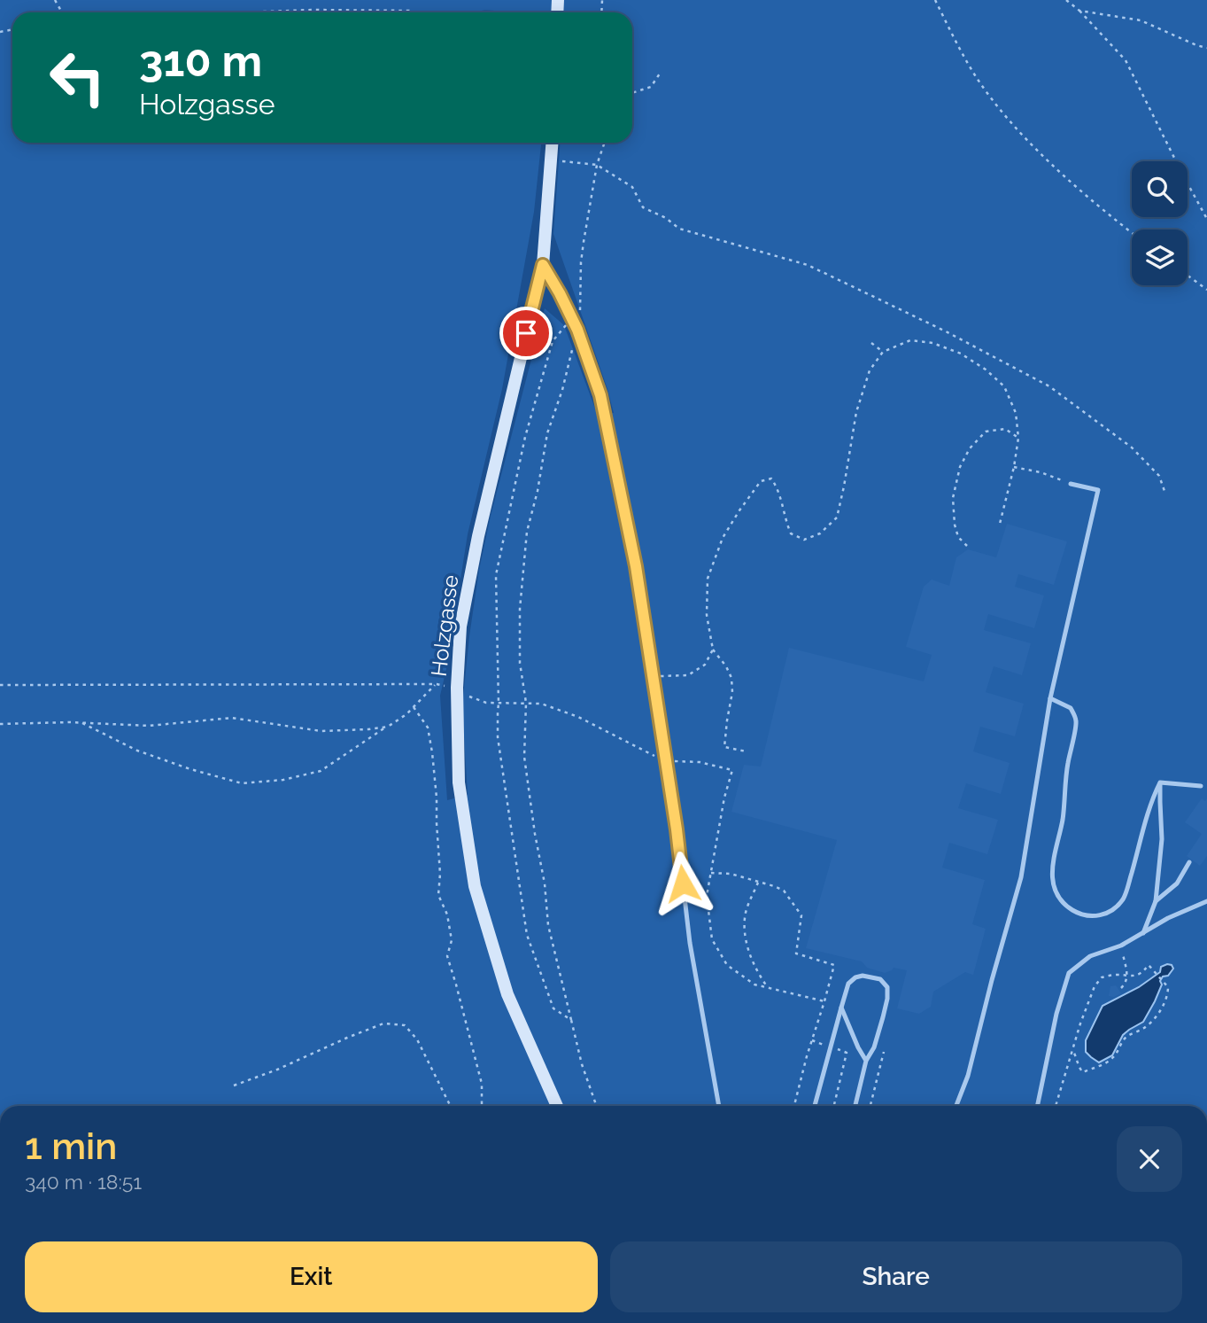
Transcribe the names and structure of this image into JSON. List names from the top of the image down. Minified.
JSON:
{"streets":{"street":["Holzgasse"]},"page":{"turn":["310 m","Holzgasse"],"heading":["1 min","340 m · 18:51"],"buttons":["Exit","Share"]}}
